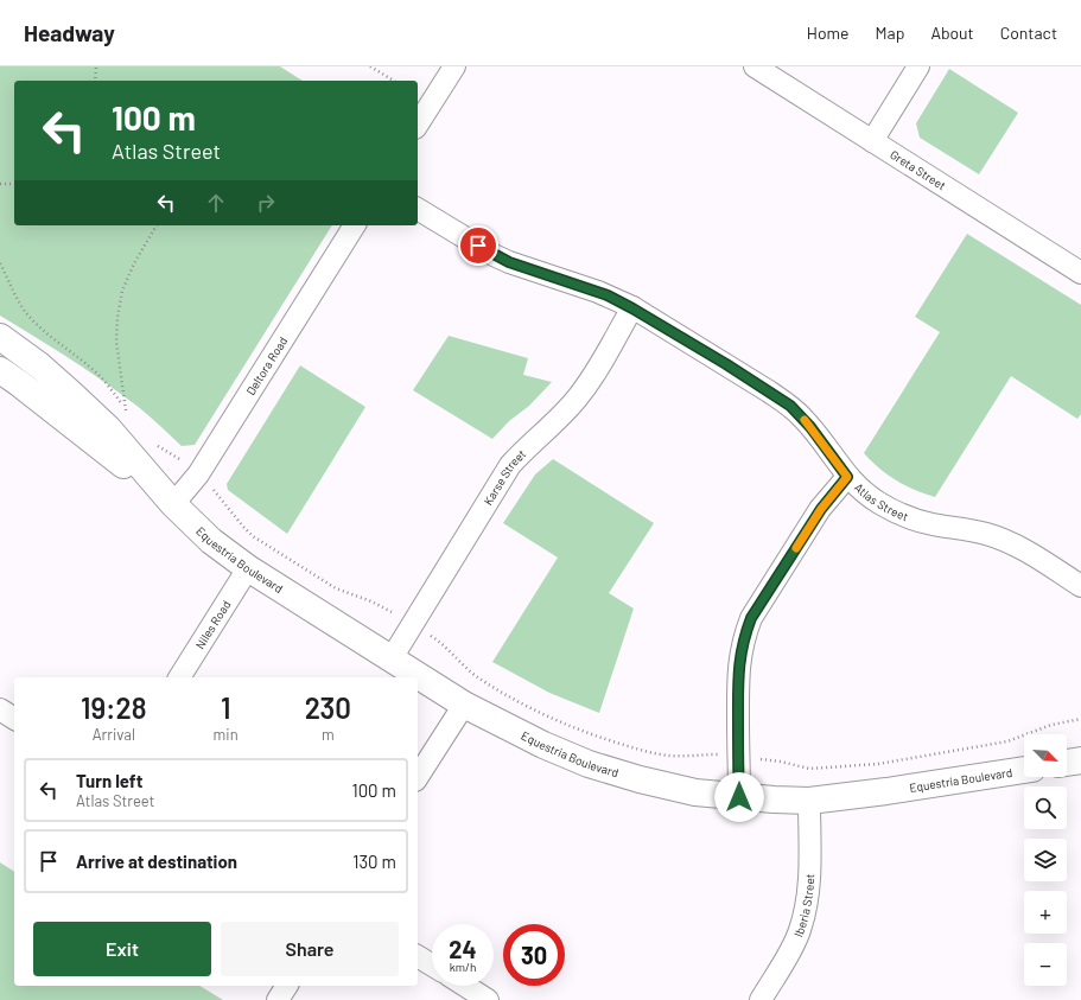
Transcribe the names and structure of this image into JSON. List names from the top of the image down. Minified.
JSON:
{"streets":{"street":["Greta Street","Deltora Road","Karse Street","Atlas Street","Equestria Boulevard","Niles Road","Iberia Street"]},"crossings":[["Deltora Road","Equestria Boulevard"],["Karse Street","Atlas Street"],["Karse Street","Equestria Boulevard"],["Equestria Boulevard","Niles Road"],["Equestria Boulevard","Iberia Street"]],"north":"bottom right","page":{"header":"Headway","nav":["Home","Map","About","Contact"],"turn":["100 m","Atlas Street"],"eta":["19:28","Arrival","1","min","230","m"],"map_buttons":["+","−"],"list":[{"name":"Turn left","note":"Atlas Street","value":"100 m"},{"name":"Arrive at destination","value":"130 m"}],"buttons":["Exit","Share"],"speed":"24 km/h","limit":"30"}}
